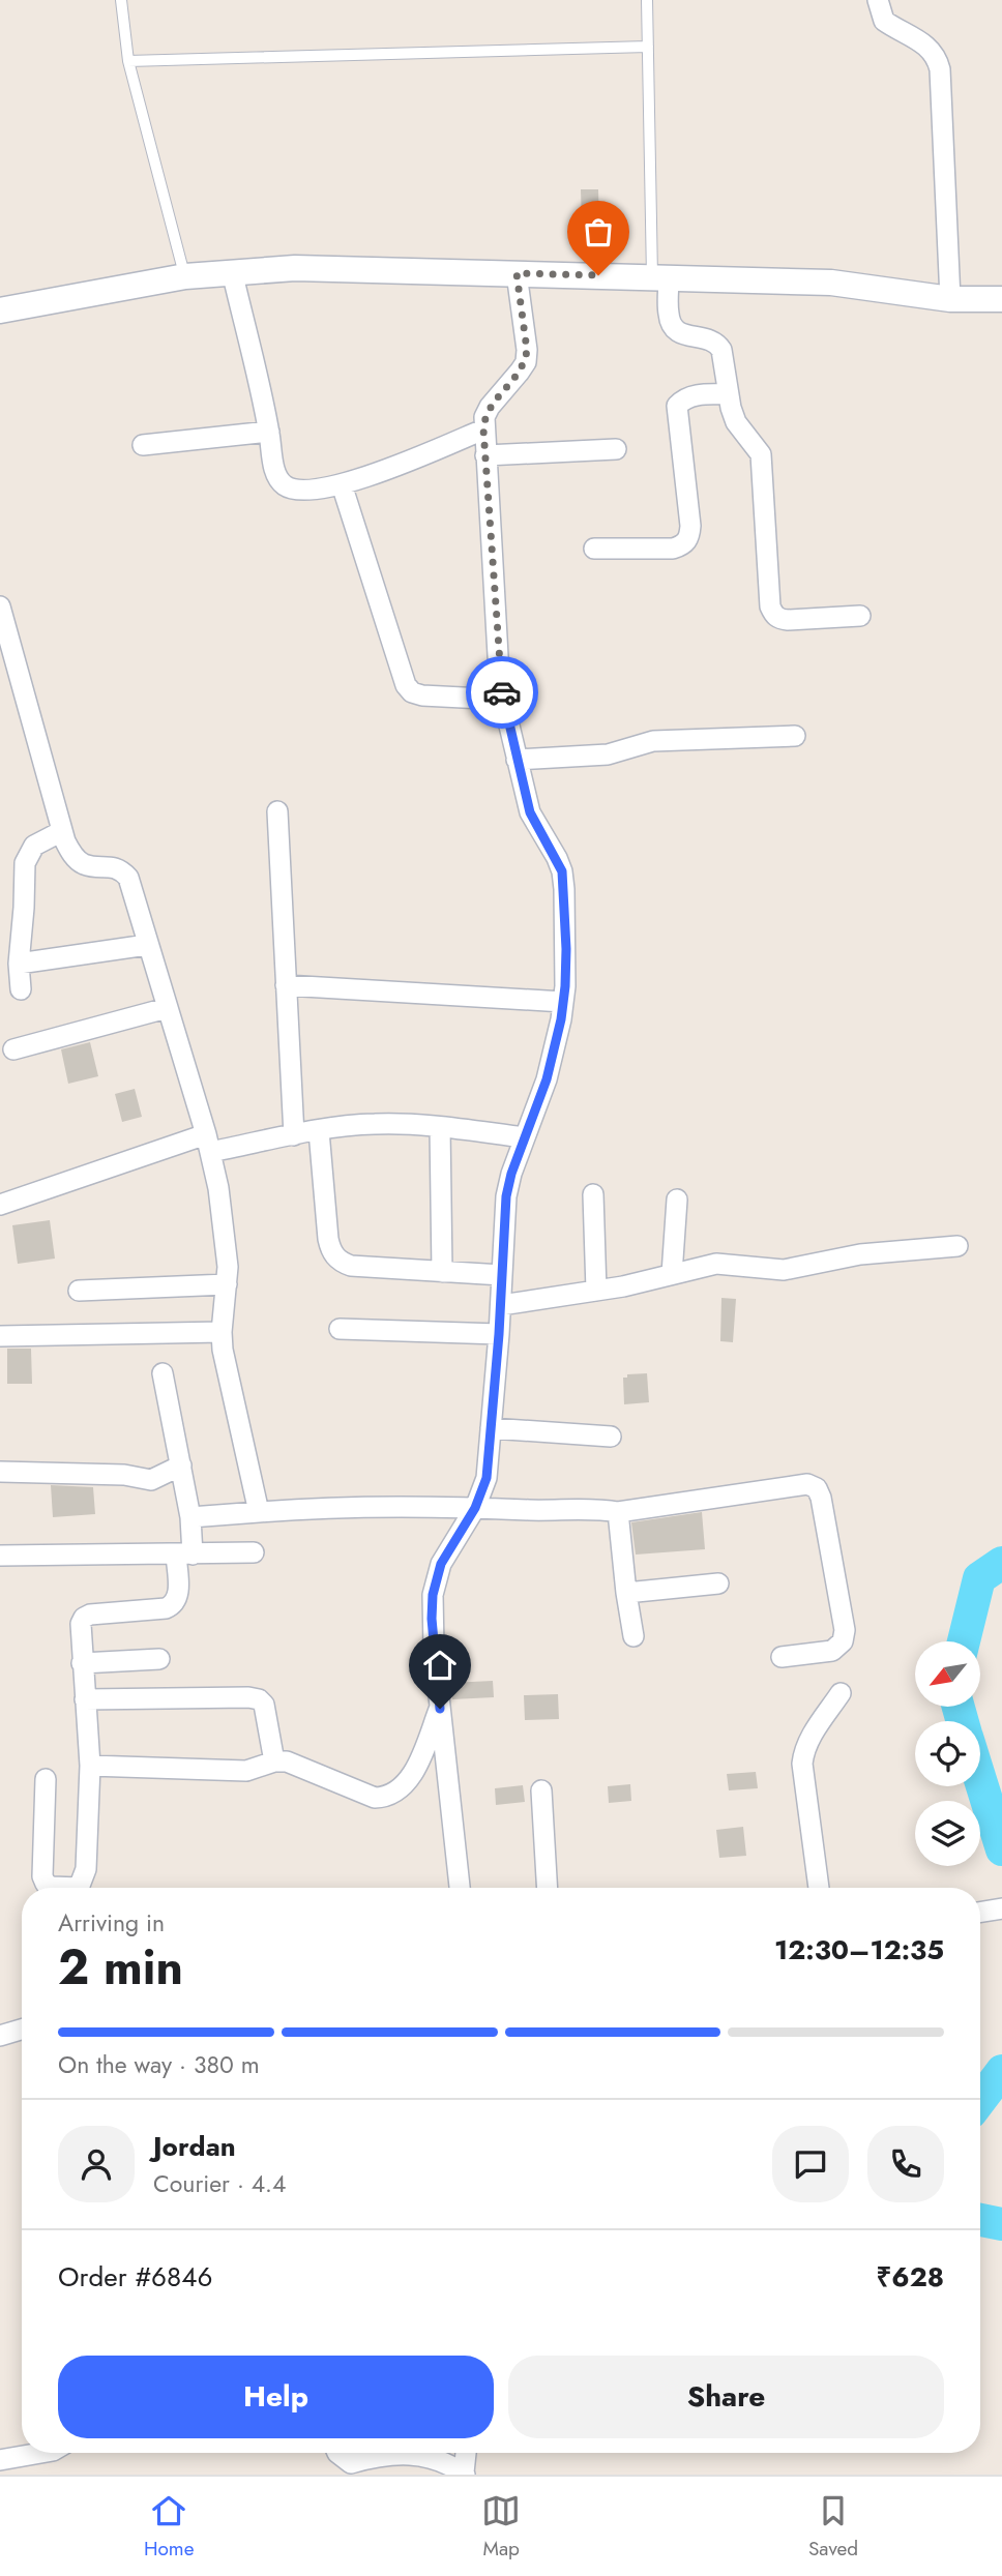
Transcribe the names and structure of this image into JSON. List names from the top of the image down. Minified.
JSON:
{"north":"bottom left","page":{"heading":["2 min","Arriving in","12:30–12:35"],"panel":["Jordan","Courier · 4.4","Order #6846","₹628"],"bar":"On the way · 380 m","buttons":["Help","Share"],"tabs":["Home","Map","Saved"]}}
